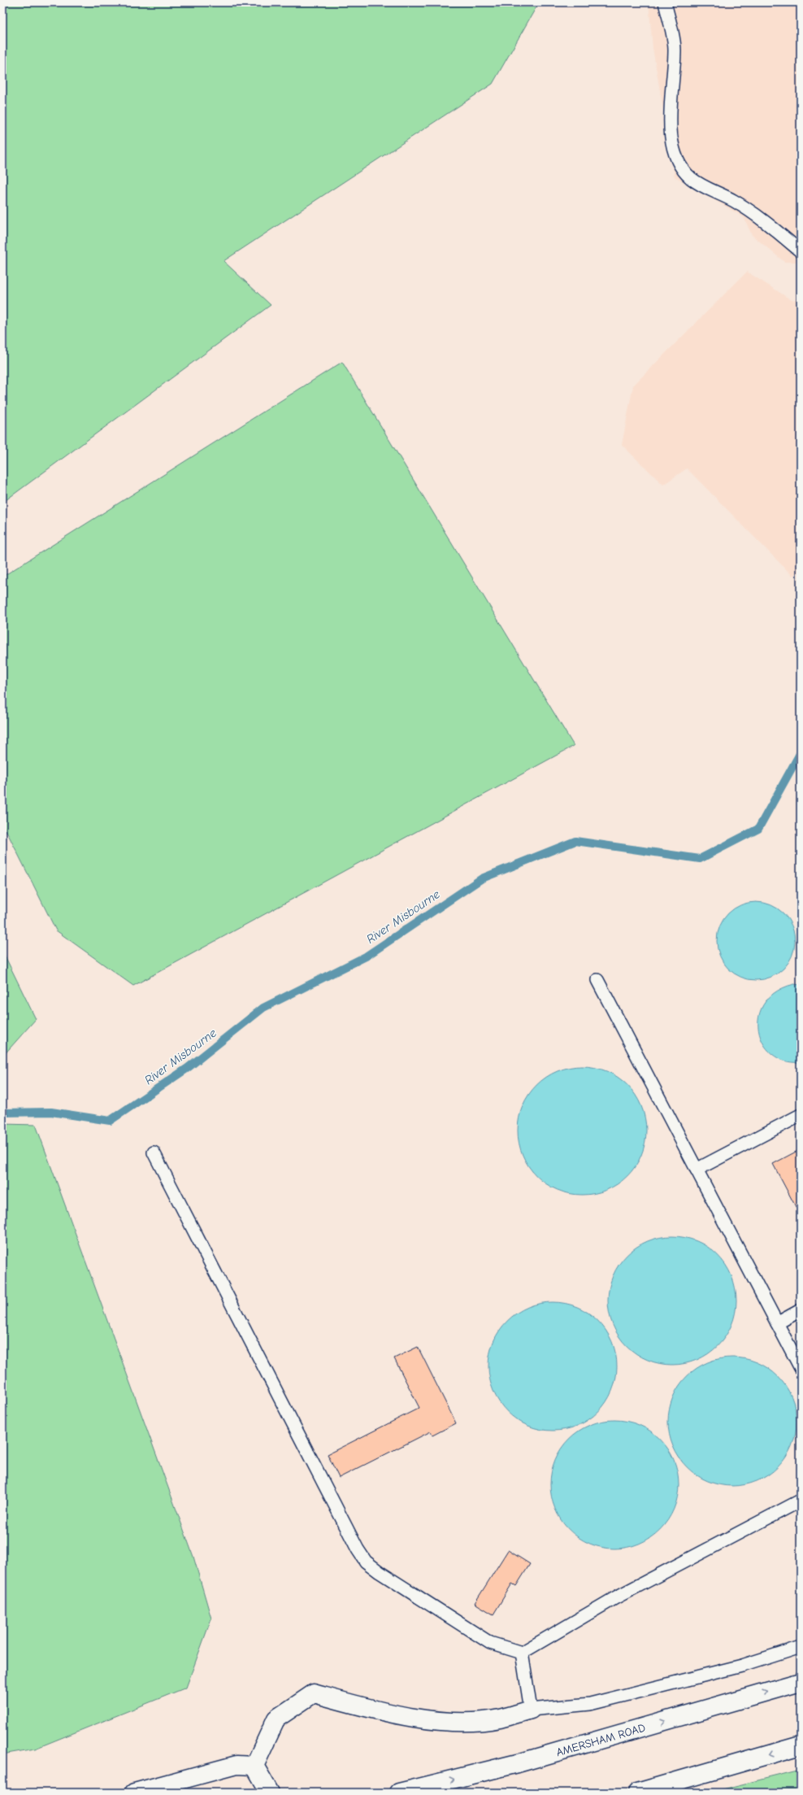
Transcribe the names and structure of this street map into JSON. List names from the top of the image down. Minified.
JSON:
{"streets":{"main road":["AMERSHAM ROAD"]},"water":["River Misbourne"]}
